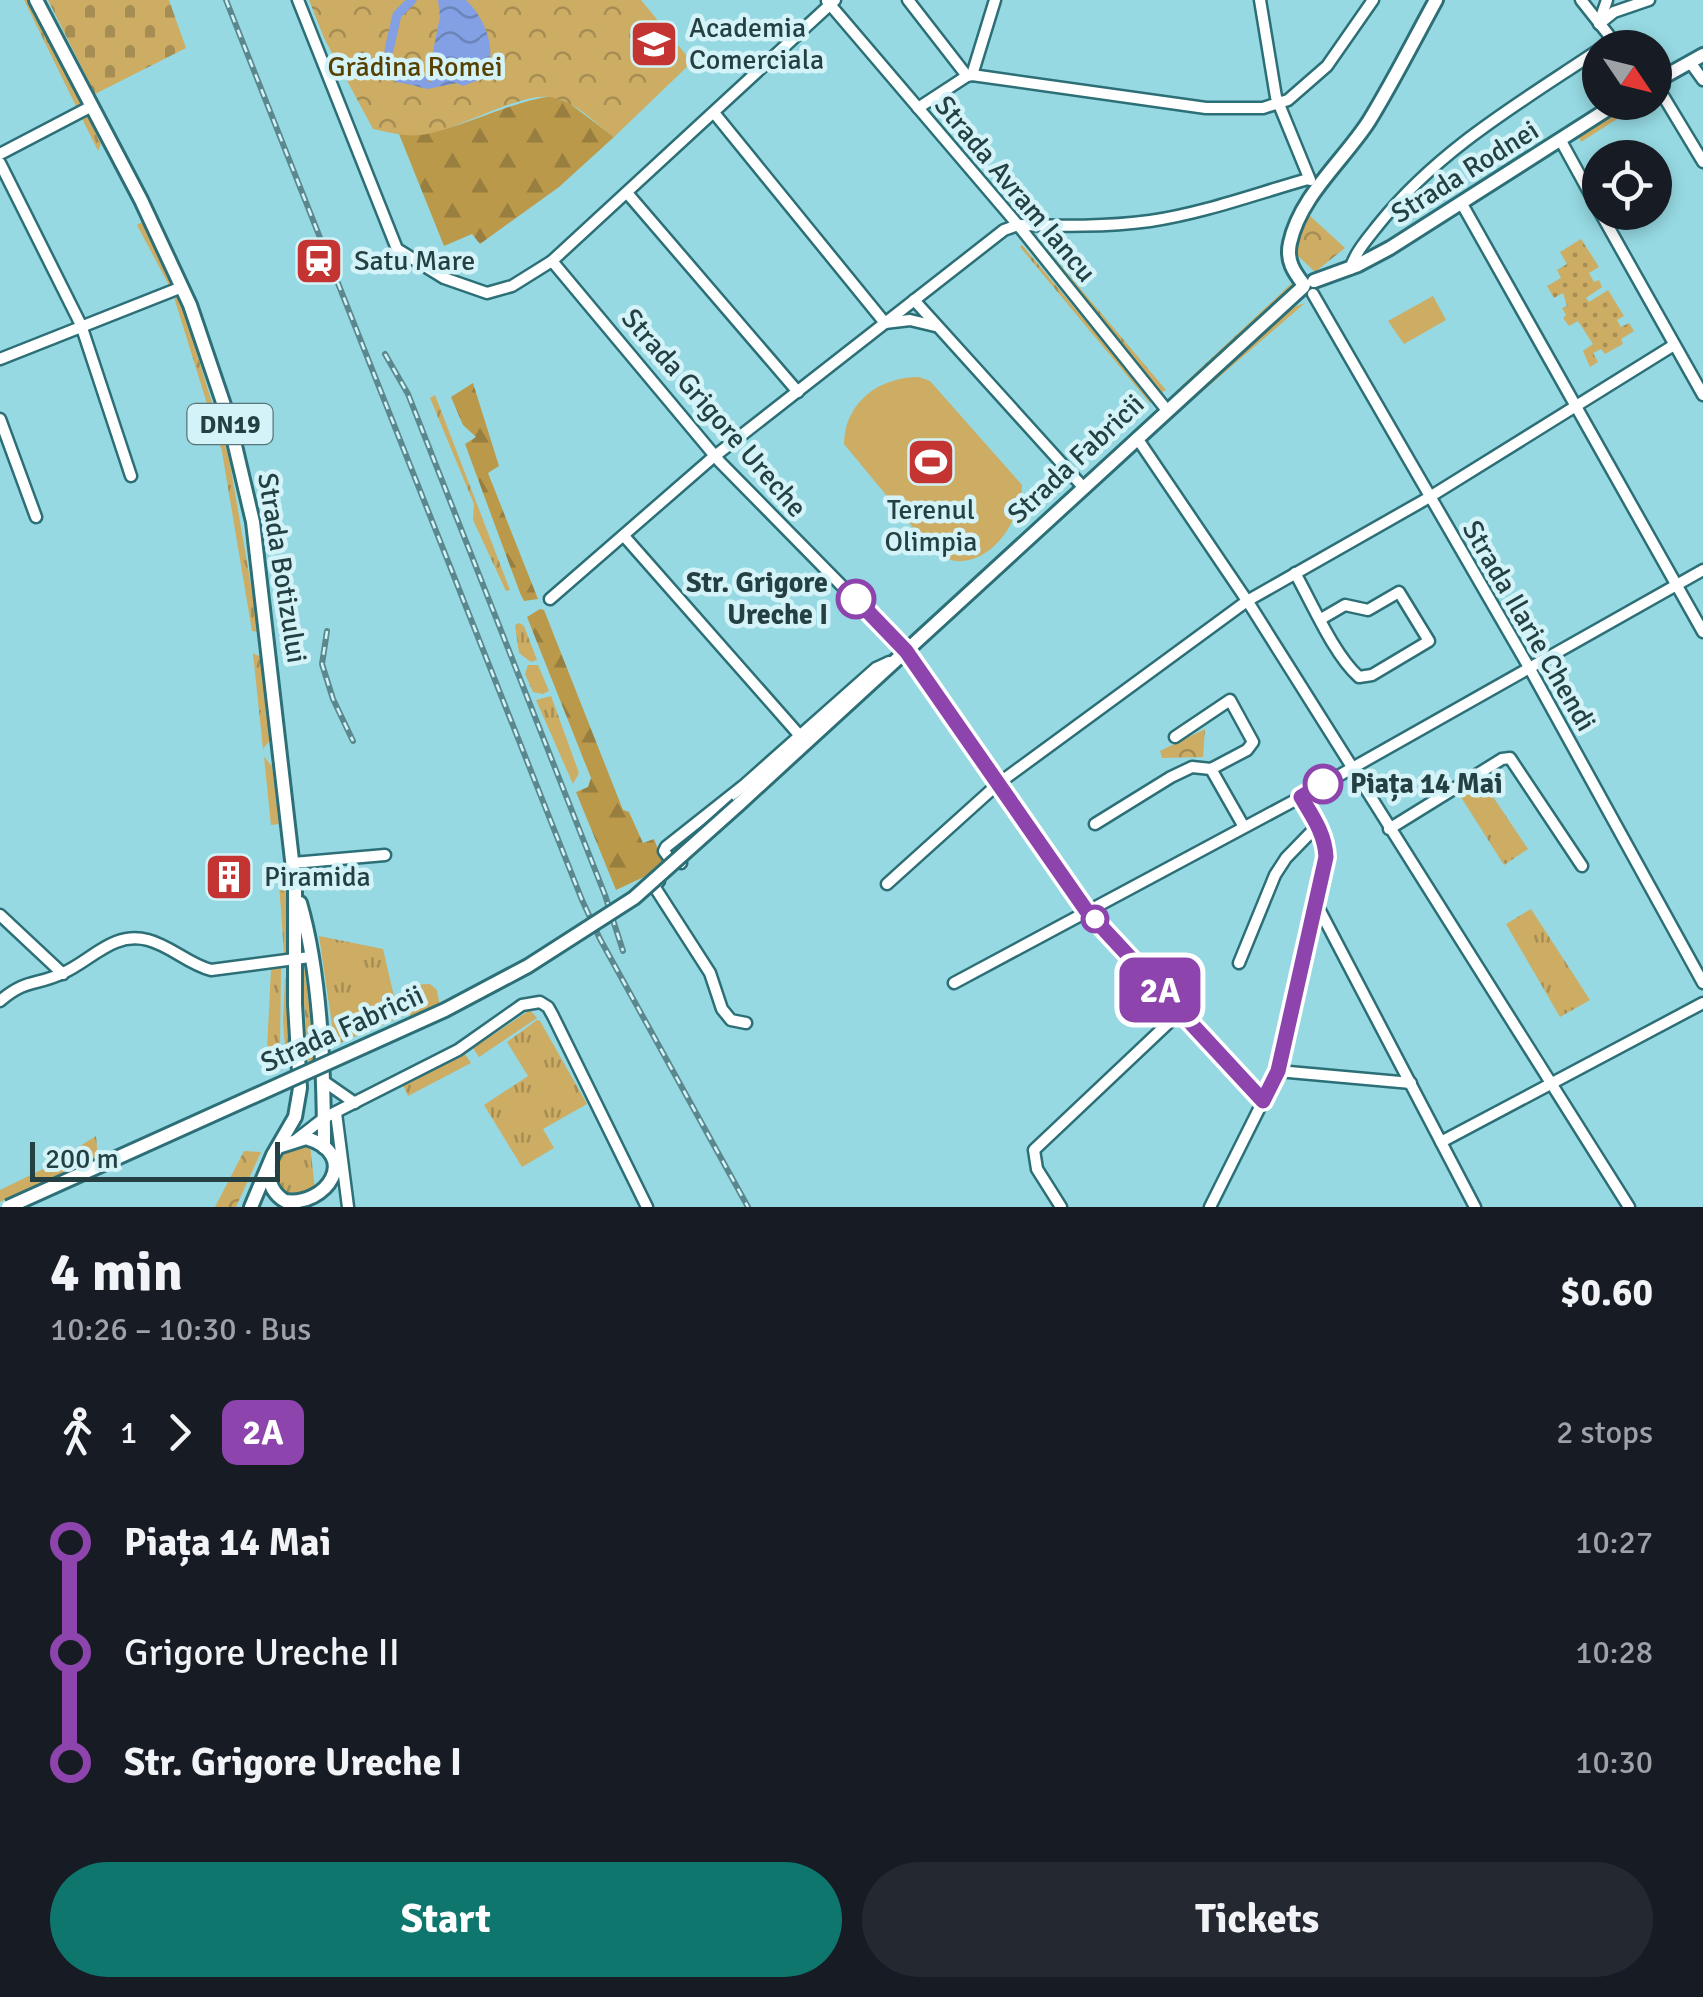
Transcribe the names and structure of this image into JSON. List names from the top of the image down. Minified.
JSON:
{"streets":{"main road":["Strada Rodnei","DN19","Strada Fabricii","Strada Botizului"],"street":["Strada Avram Iancu","Strada Grigore Ureche","Strada Ilarie Chendi"]},"crossings":[["Strada Rodnei","Strada Fabricii"],["Strada Rodnei","Strada Ilarie Chendi"],["Strada Avram Iancu","Strada Fabricii"],["Strada Grigore Ureche","Strada Fabricii"],["Strada Fabricii","Strada Botizului"],["Strada Fabricii","Strada Ilarie Chendi"]],"parks":["Grădina Romei"],"places":{"school or university":["Academia Comerciala"],"station":["Satu Mare"],"sports":["Terenul Olimpia"],"other":["Str. Grigore Ureche I","Piața 14 Mai"],"building":["Piramida"]},"lines":["bus line 2A"],"scale_bar":"200 m","north":"bottom right","page":{"on_map":"2A","scale":"200 m","heading":["4 min","10:26 – 10:30 · Bus","$0.60"],"legs":["1","2A","2 stops"],"list":[{"name":"Piața 14 Mai","value":"10:27"},{"name":"Grigore Ureche II","value":"10:28"},{"name":"Str. Grigore Ureche I","value":"10:30"}],"buttons":["Start","Tickets"]}}
